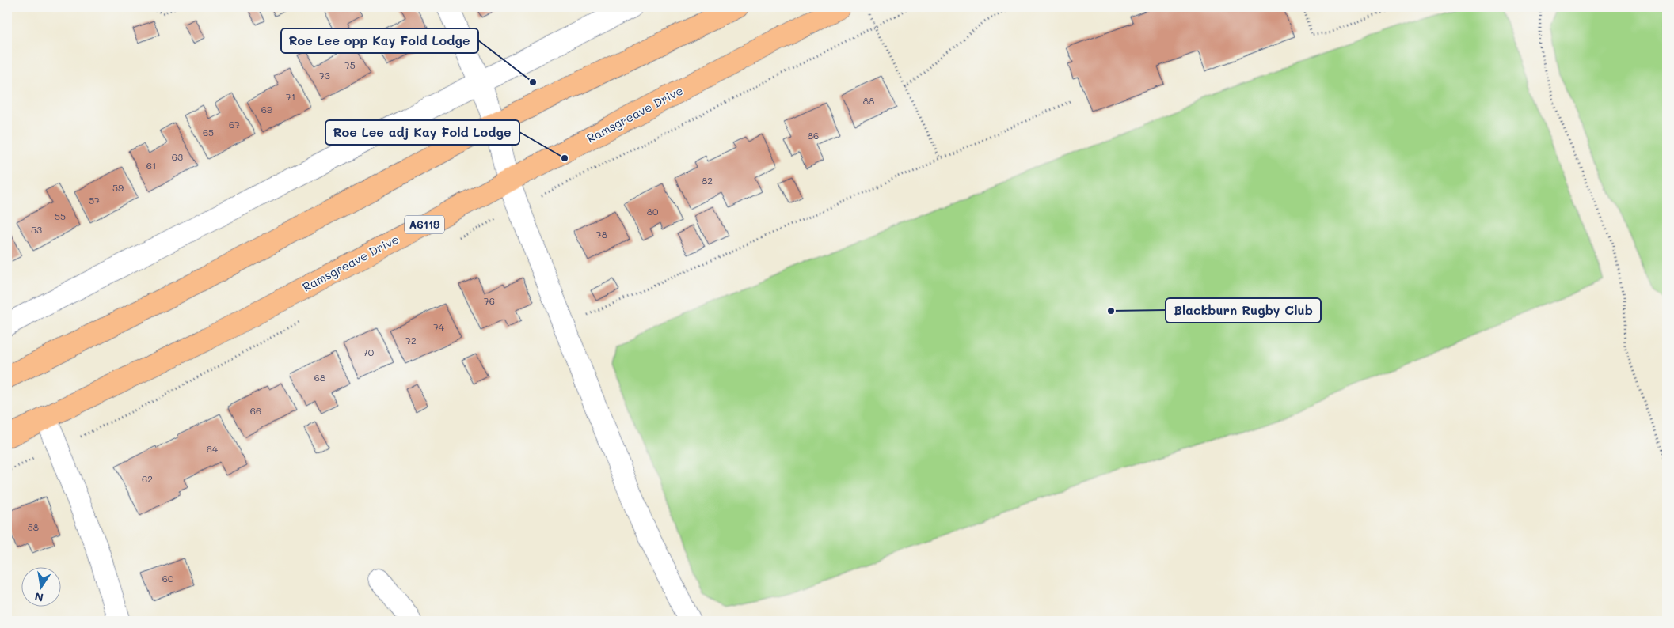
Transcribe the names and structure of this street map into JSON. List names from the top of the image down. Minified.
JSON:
{"streets":{"highway":["Ramsgreave Drive","A6119"]},"places":["Roe Lee opp Kay Fold Lodge","Roe Lee adj Kay Fold Lodge","Blackburn Rugby Club"],"house_numbers":["75","73","71","88","69","67","65","86","63","61","82","59","57","80","55","53","78","76","74","72","70","68","66","64","62","58","60"],"north":"bottom"}
